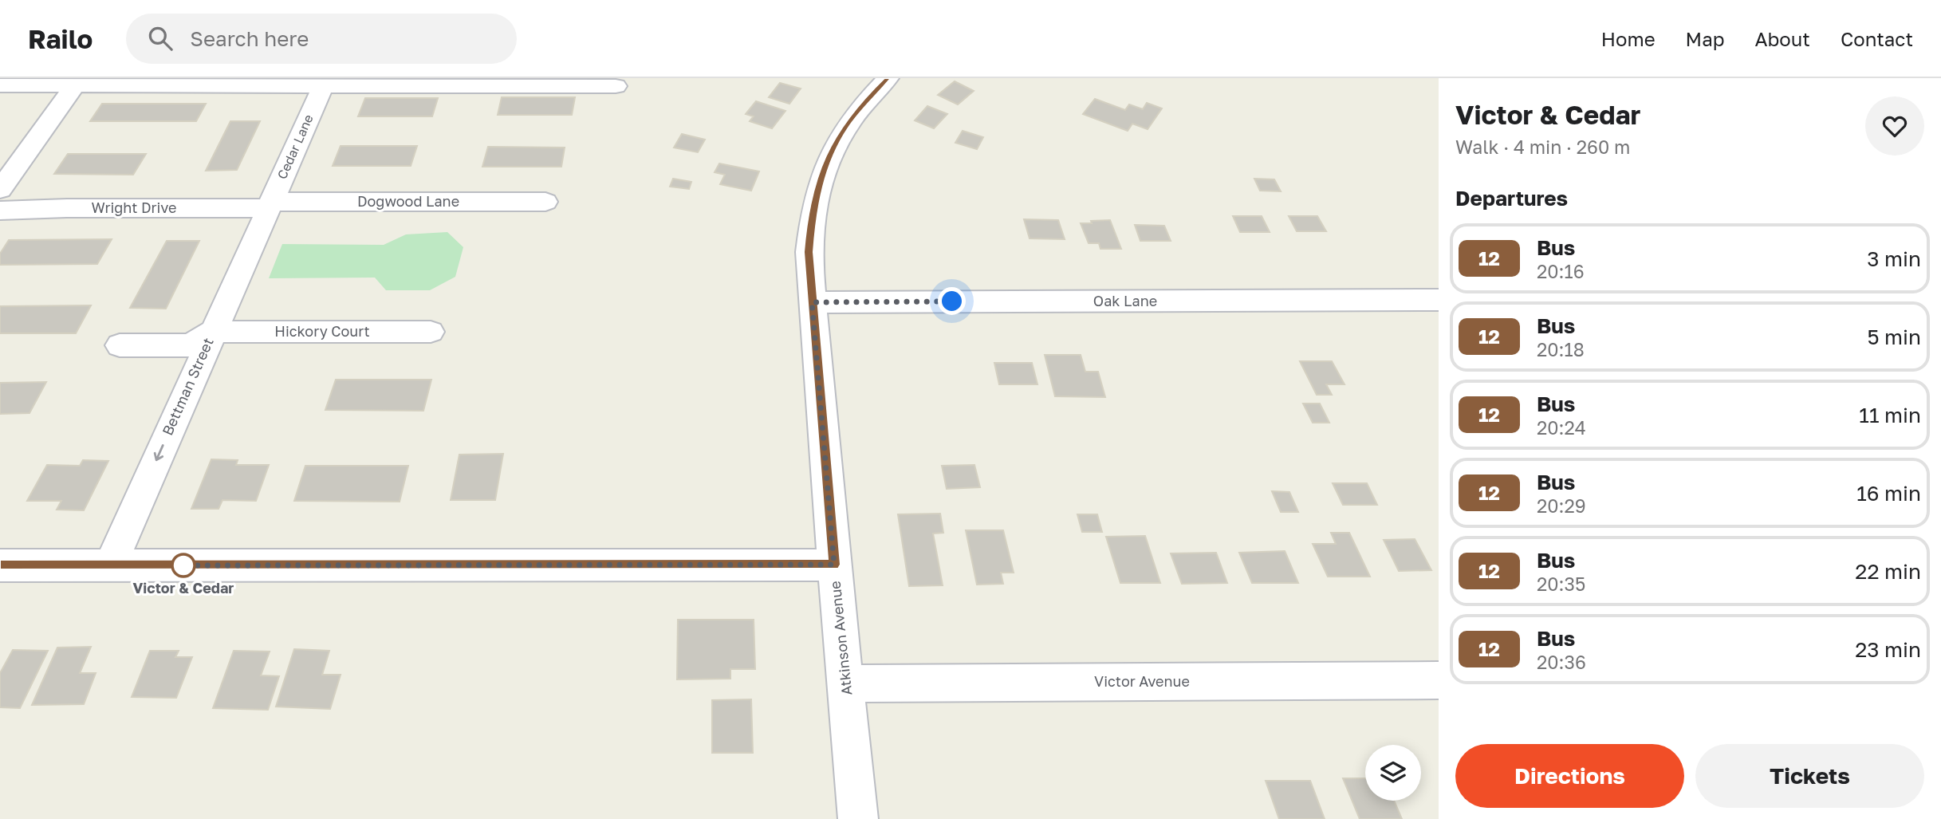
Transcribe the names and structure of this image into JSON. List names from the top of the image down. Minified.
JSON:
{"streets":{"street":["Cedar Lane","Dogwood Lane","Wright Drive","Oak Lane","Hickory Court","Bettman Street","Atkinson Avenue","Victor Avenue"]},"crossings":[["Cedar Lane","Dogwood Lane"],["Cedar Lane","Wright Drive"],["Cedar Lane","Bettman Street"],["Dogwood Lane","Wright Drive"],["Dogwood Lane","Bettman Street"],["Wright Drive","Bettman Street"],["Oak Lane","Atkinson Avenue"],["Hickory Court","Bettman Street"],["Atkinson Avenue","Victor Avenue"]],"one_way":["Bettman Street"],"places":["Victor & Cedar"],"lines":["bus line 12"],"page":{"header":"Railo","search":"Search here","nav":["Home","Map","About","Contact"],"heading":[["Victor & Cedar","Walk · 4 min · 260 m"],"Departures"],"list":[{"mark":"12","name":"Bus","note":"20:16","value":"3 min"},{"mark":"12","name":"Bus","note":"20:18","value":"5 min"},{"mark":"12","name":"Bus","note":"20:24","value":"11 min"},{"mark":"12","name":"Bus","note":"20:29","value":"16 min"},{"mark":"12","name":"Bus","note":"20:35","value":"22 min"},{"mark":"12","name":"Bus","note":"20:36","value":"23 min"}],"buttons":["Directions","Tickets"]}}
